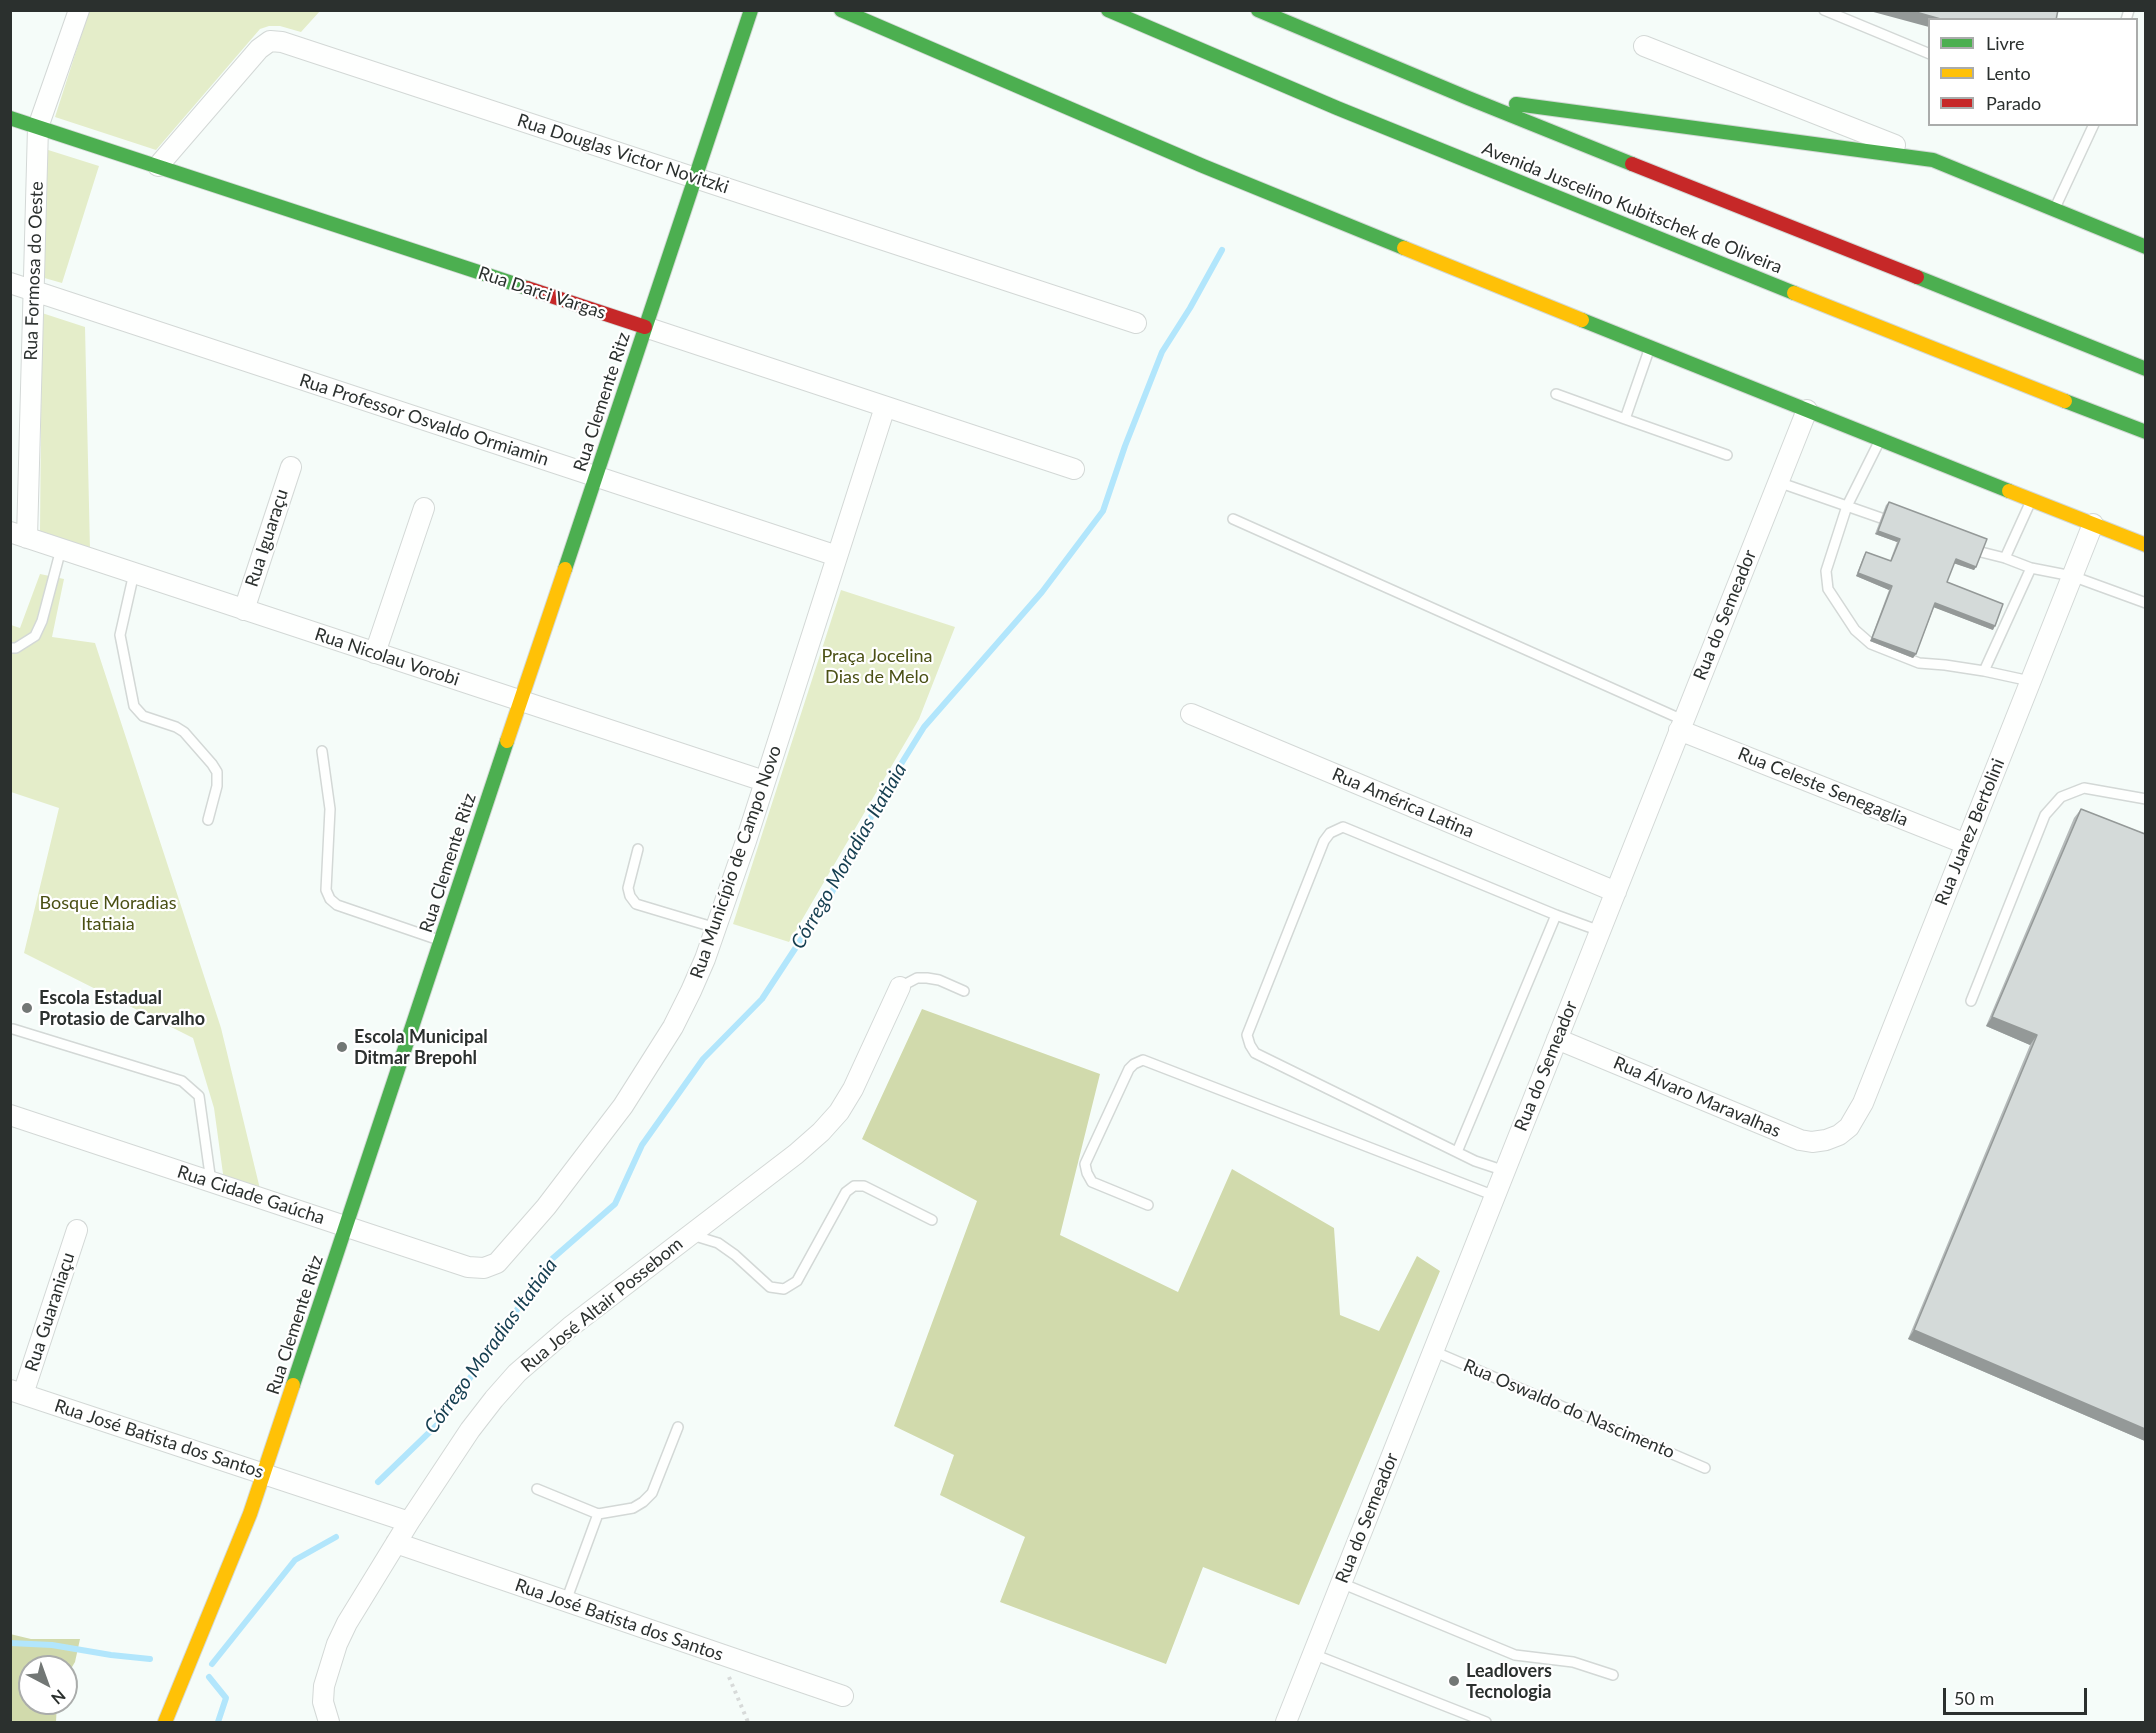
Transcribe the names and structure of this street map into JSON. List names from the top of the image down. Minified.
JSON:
{"streets":{"main road":["Avenida Juscelino Kubitschek de Oliveira","Rua Darci Vargas","Rua Clemente Ritz"],"street":["Rua Douglas Victor Novitzki","Rua Formosa do Oeste","Rua Professor Osvaldo Ormiamin","Rua Iguaraçu","Rua do Semeador","Rua Nicolau Vorobi","Rua Celeste Senegaglia","Rua América Latina","Rua Juarez Bertolini","Rua Município de Campo Novo","Rua Álvaro Maravalhas","Rua Cidade Gaúcha","Rua José Altair Possebom","Rua Guaraniaçu","Rua José Batista dos Santos"],"lane":["Rua Oswaldo do Nascimento"]},"crossings":[["Rua Douglas Victor Novitzki","Rua Darci Vargas"],["Rua Douglas Victor Novitzki","Rua Clemente Ritz"],["Rua Formosa do Oeste","Rua Darci Vargas"],["Rua Formosa do Oeste","Rua Professor Osvaldo Ormiamin"],["Rua Formosa do Oeste","Rua Nicolau Vorobi"],["Rua Darci Vargas","Rua Clemente Ritz"],["Rua Darci Vargas","Rua Município de Campo Novo"],["Rua Clemente Ritz","Rua Professor Osvaldo Ormiamin"],["Rua Clemente Ritz","Rua Nicolau Vorobi"],["Rua Clemente Ritz","Rua Cidade Gaúcha"],["Rua Clemente Ritz","Rua José Batista dos Santos"],["Rua Professor Osvaldo Ormiamin","Rua Município de Campo Novo"],["Rua Iguaraçu","Rua Nicolau Vorobi"],["Rua do Semeador","Rua Celeste Senegaglia"],["Rua do Semeador","Rua América Latina"],["Rua do Semeador","Rua Álvaro Maravalhas"],["Rua do Semeador","Rua Oswaldo do Nascimento"],["Rua Nicolau Vorobi","Rua Município de Campo Novo"],["Rua Celeste Senegaglia","Rua Juarez Bertolini"],["Rua Juarez Bertolini","Rua Álvaro Maravalhas"],["Rua Município de Campo Novo","Rua Cidade Gaúcha"],["Rua José Altair Possebom","Rua José Batista dos Santos"],["Rua Guaraniaçu","Rua José Batista dos Santos"]],"water":["Córrego Moradias Itatiaia"],"parks":["Praça Jocelina Dias de Melo","Bosque Moradias Itatiaia"],"places":["Escola Estadual Protasio de Carvalho","Escola Municipal Ditmar Brepohl","Leadlovers Tecnologia"],"legend":["Livre","Lento","Parado"],"scale_bar":"50 m","north":"bottom right"}
